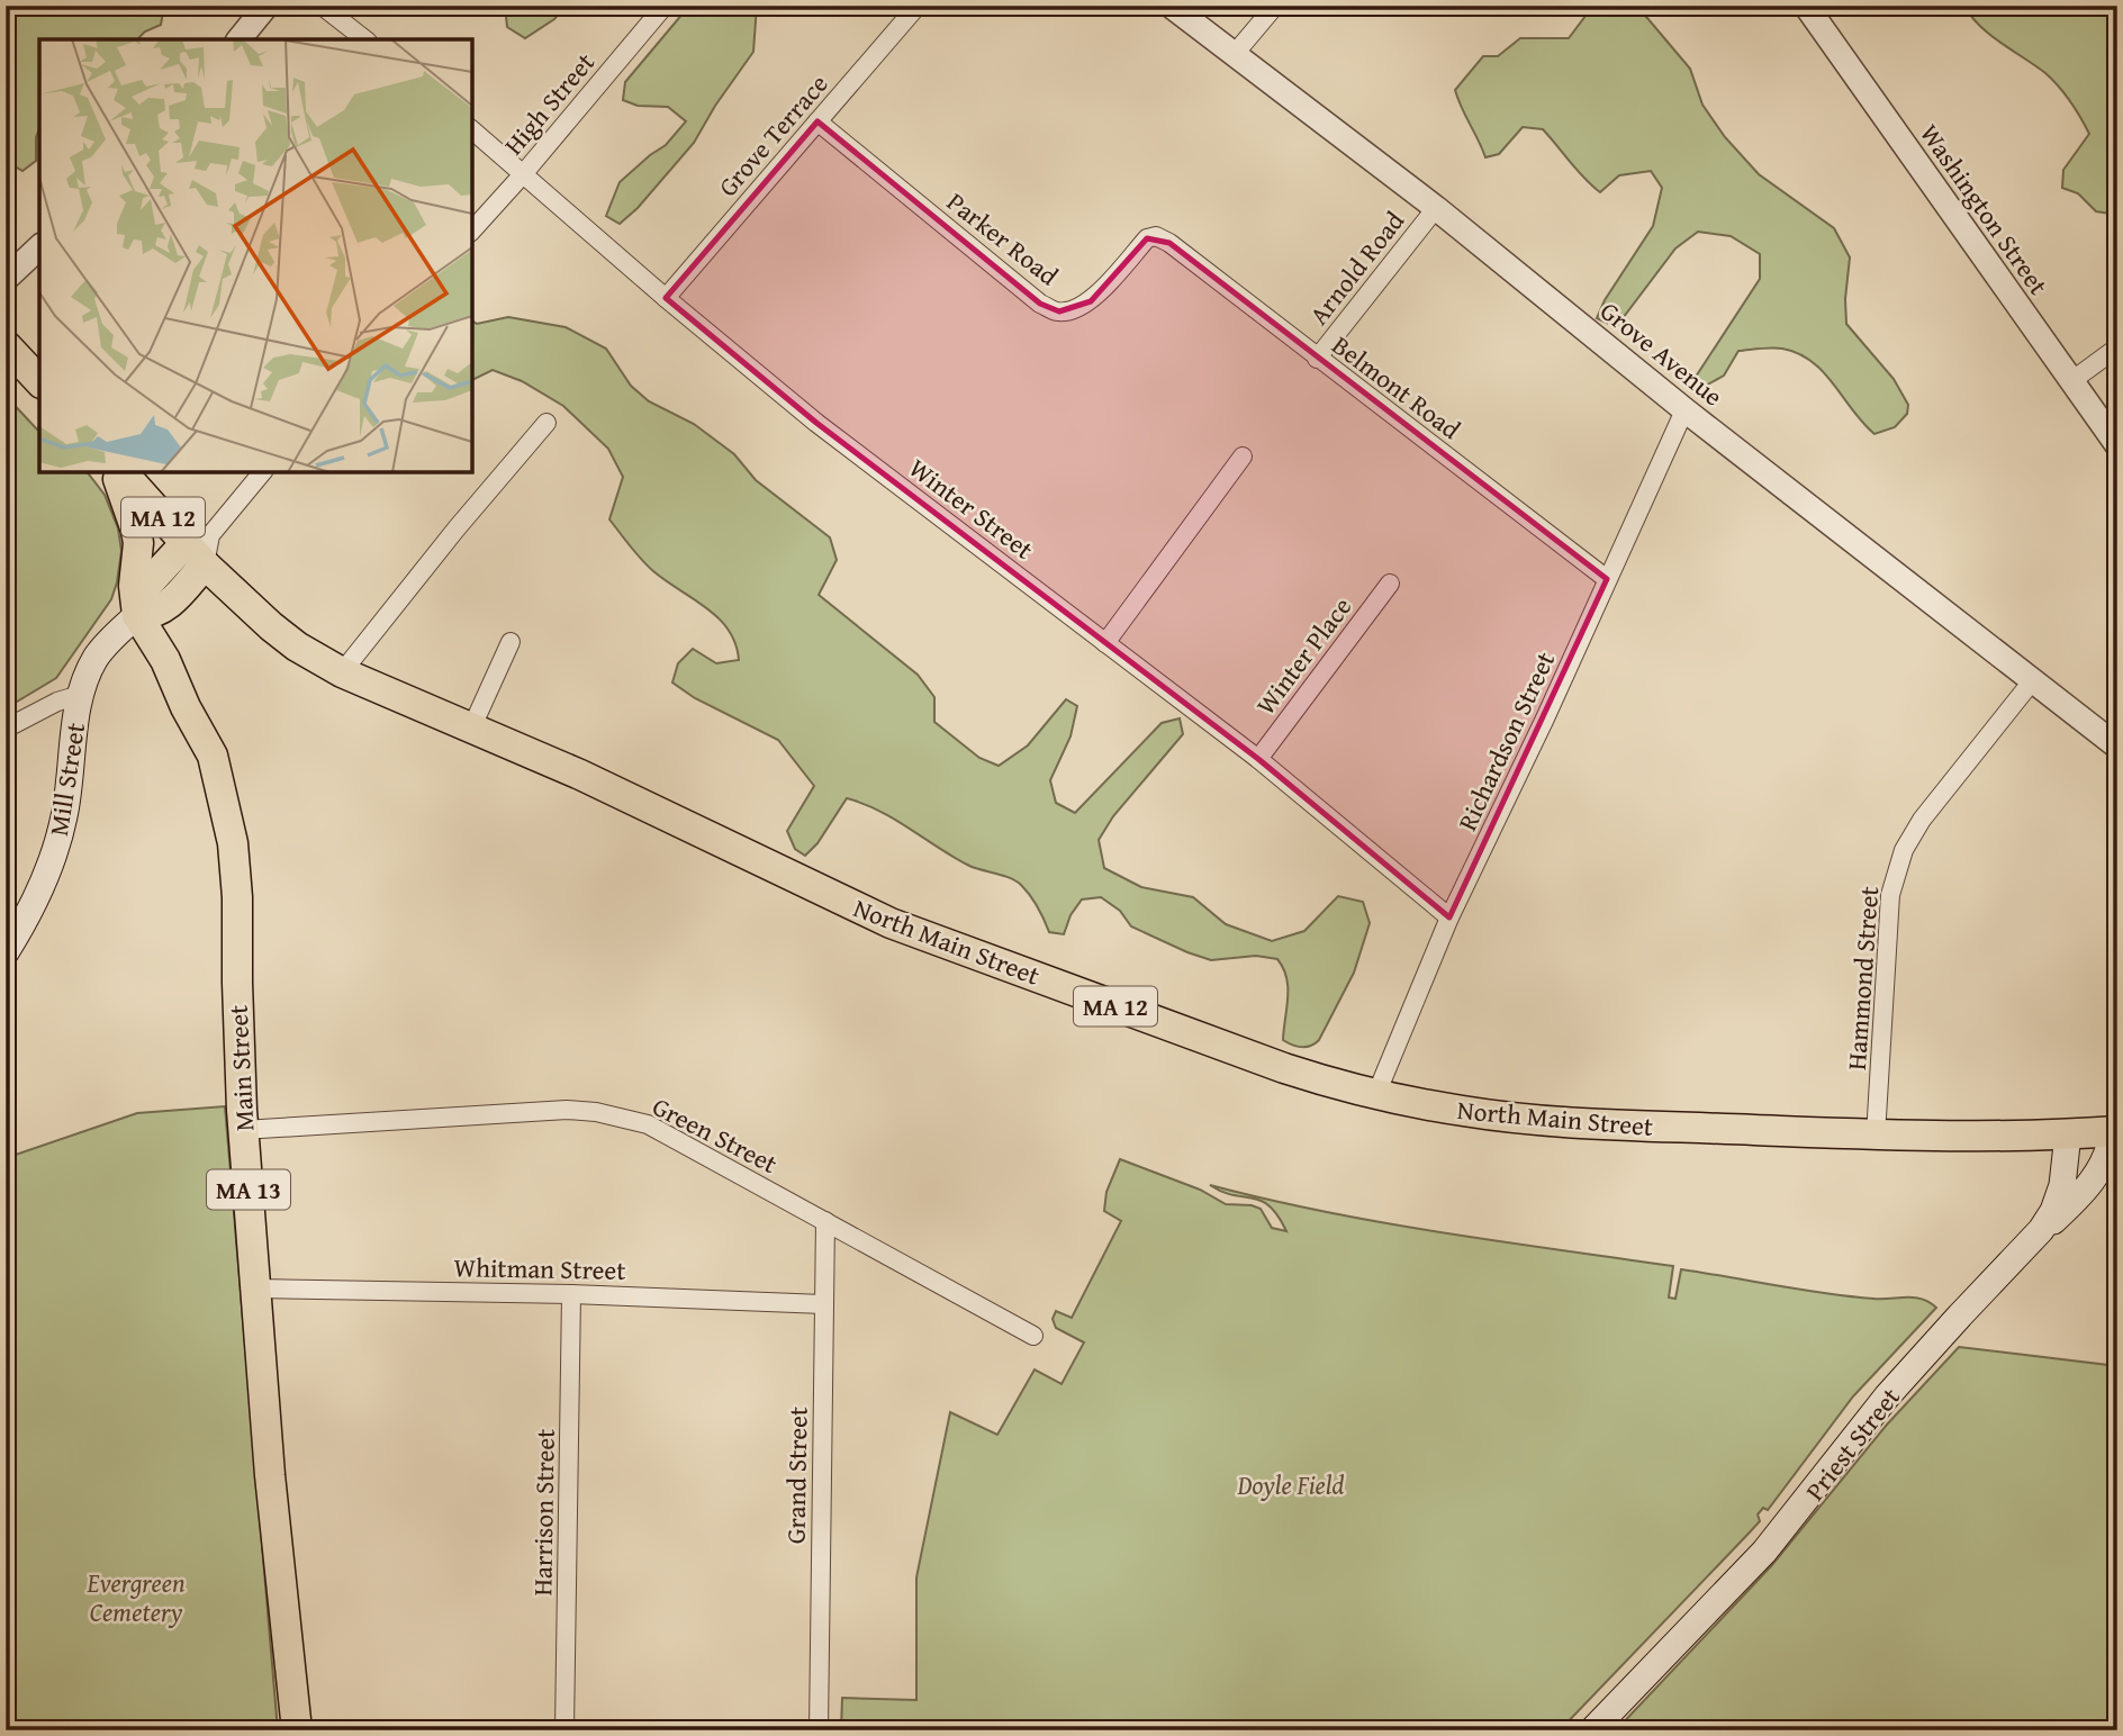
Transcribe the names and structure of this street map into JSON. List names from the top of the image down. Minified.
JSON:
{"streets":{"main road":["MA 12","Mill Street","North Main Street","Main Street","MA 13","Priest Street"],"street":["High Street","Grove Terrace","Washington Street","Parker Road","Arnold Road","Grove Avenue","Belmont Road","Winter Street","Winter Place","Richardson Street","Hammond Street","Green Street","Whitman Street","Grand Street","Harrison Street"]},"crossings":[["High Street","Winter Street"],["Grove Terrace","Parker Road"],["Grove Terrace","Winter Street"],["Parker Road","Belmont Road"],["Arnold Road","Grove Avenue"],["Arnold Road","Belmont Road"],["Grove Avenue","Richardson Street"],["Grove Avenue","Hammond Street"],["Belmont Road","Richardson Street"],["Winter Street","Winter Place"],["Winter Street","Richardson Street"],["Richardson Street","North Main Street"],["Mill Street","Main Street"],["North Main Street","Hammond Street"],["North Main Street","Priest Street"],["Main Street","Green Street"],["Main Street","Whitman Street"],["Green Street","Grand Street"],["Whitman Street","Grand Street"],["Whitman Street","Harrison Street"]],"parks":["Doyle Field","Evergreen Cemetery"]}
